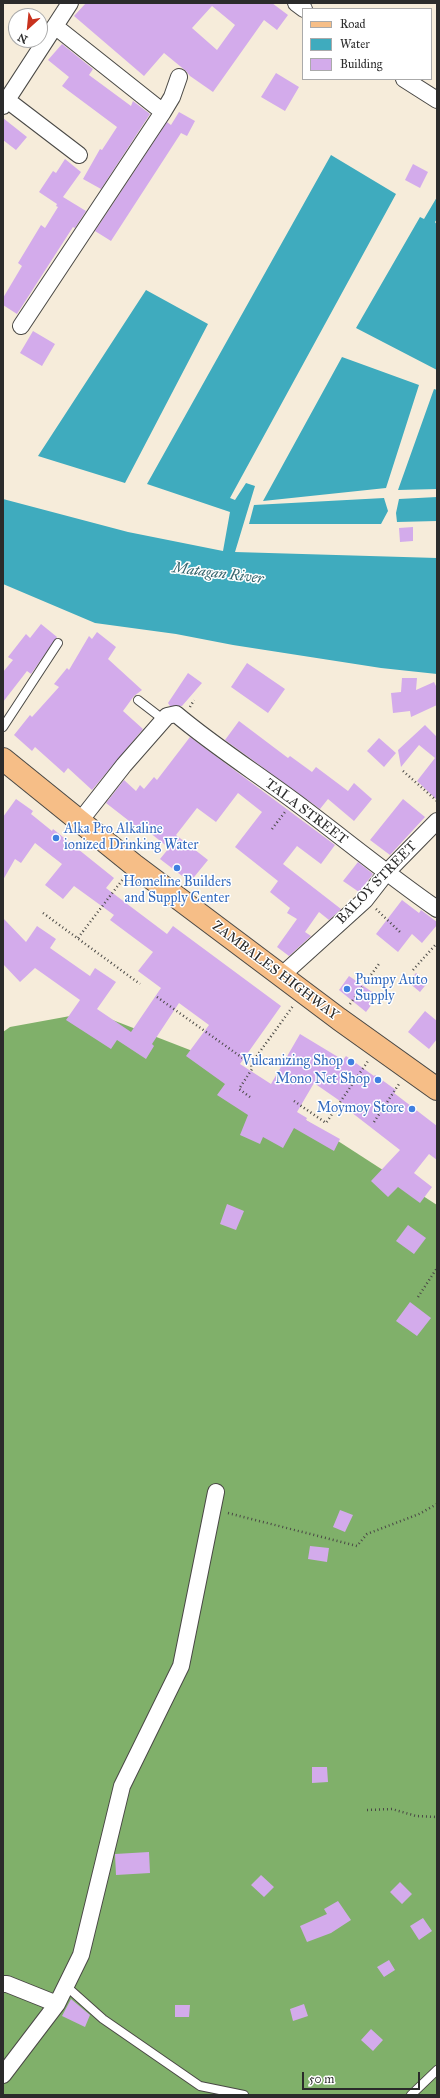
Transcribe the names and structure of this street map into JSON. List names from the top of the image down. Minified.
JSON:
{"streets":{"main road":["ZAMBALES HIGHWAY"],"street":["TALA STREET","BALOY STREET"]},"crossings":[["TALA STREET","BALOY STREET"],["BALOY STREET","ZAMBALES HIGHWAY"]],"water":["Matagan River"],"places":["Alka Pro Alkaline ionized Drinking Water","Homeline Builders and Supply Center","Pumpy Auto Supply","Vulcanizing Shop","Mono Net Shop","Moymoy Store"],"legend":["Road","Water","Building"],"scale_bar":"50 m","north":"bottom left"}
